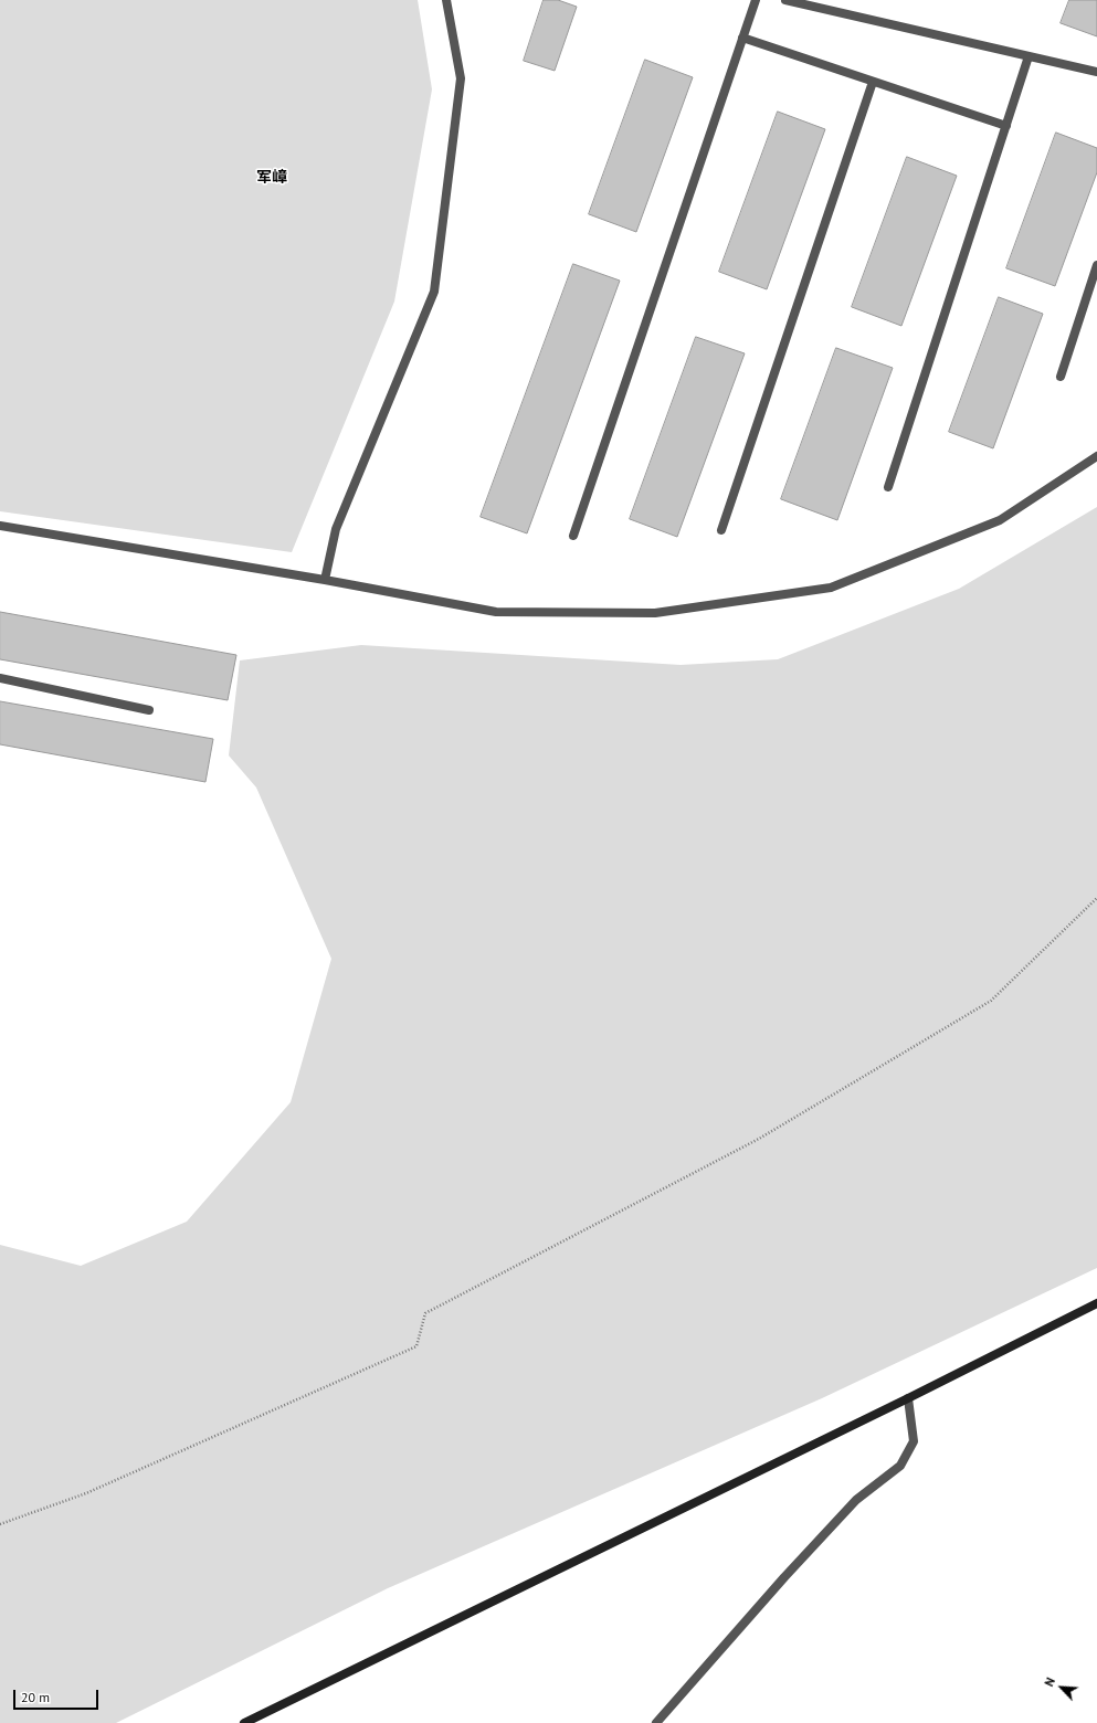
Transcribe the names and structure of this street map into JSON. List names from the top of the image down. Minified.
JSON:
{"districts":["军嶂"],"scale_bar":"20 m","north":"top left"}
